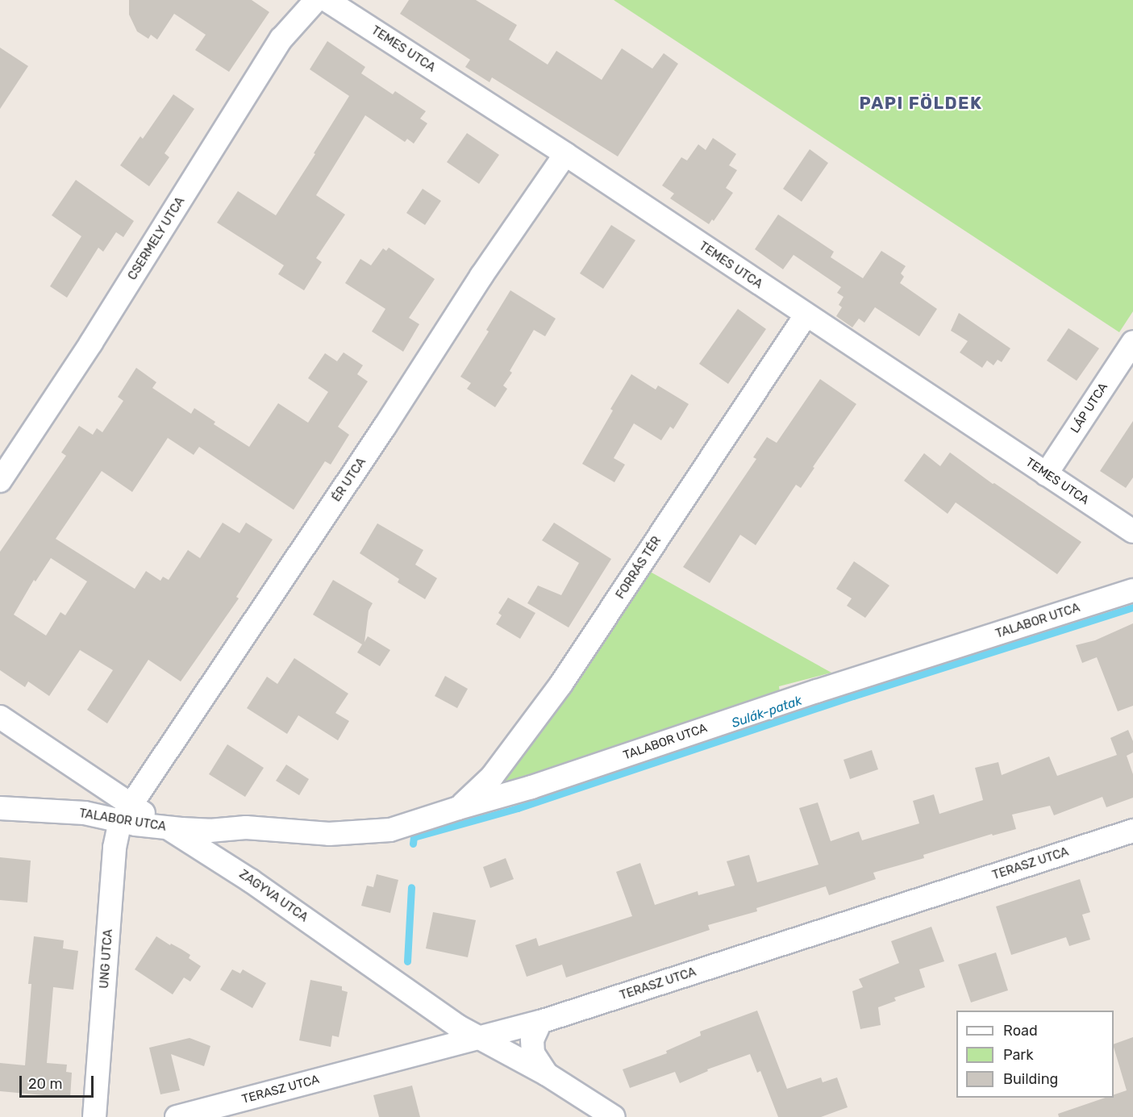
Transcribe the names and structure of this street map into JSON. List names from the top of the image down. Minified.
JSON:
{"streets":{"street":["TEMES UTCA","CSERMELY UTCA","LÁP UTCA","ÉR UTCA","FORRÁS TÉR","TALABOR UTCA","TERASZ UTCA","ZAGYVA UTCA","UNG UTCA"]},"crossings":[["TEMES UTCA","LÁP UTCA"],["TEMES UTCA","ÉR UTCA"],["TEMES UTCA","FORRÁS TÉR"],["ÉR UTCA","TALABOR UTCA"],["ÉR UTCA","ZAGYVA UTCA"],["ÉR UTCA","UNG UTCA"],["FORRÁS TÉR","TALABOR UTCA"],["TALABOR UTCA","ZAGYVA UTCA"],["TALABOR UTCA","UNG UTCA"],["TERASZ UTCA","ZAGYVA UTCA"],["ZAGYVA UTCA","UNG UTCA"]],"districts":["PAPI FÖLDEK"],"water":["Sulák-patak"],"legend":["Road","Park","Building"],"scale_bar":"20 m"}
